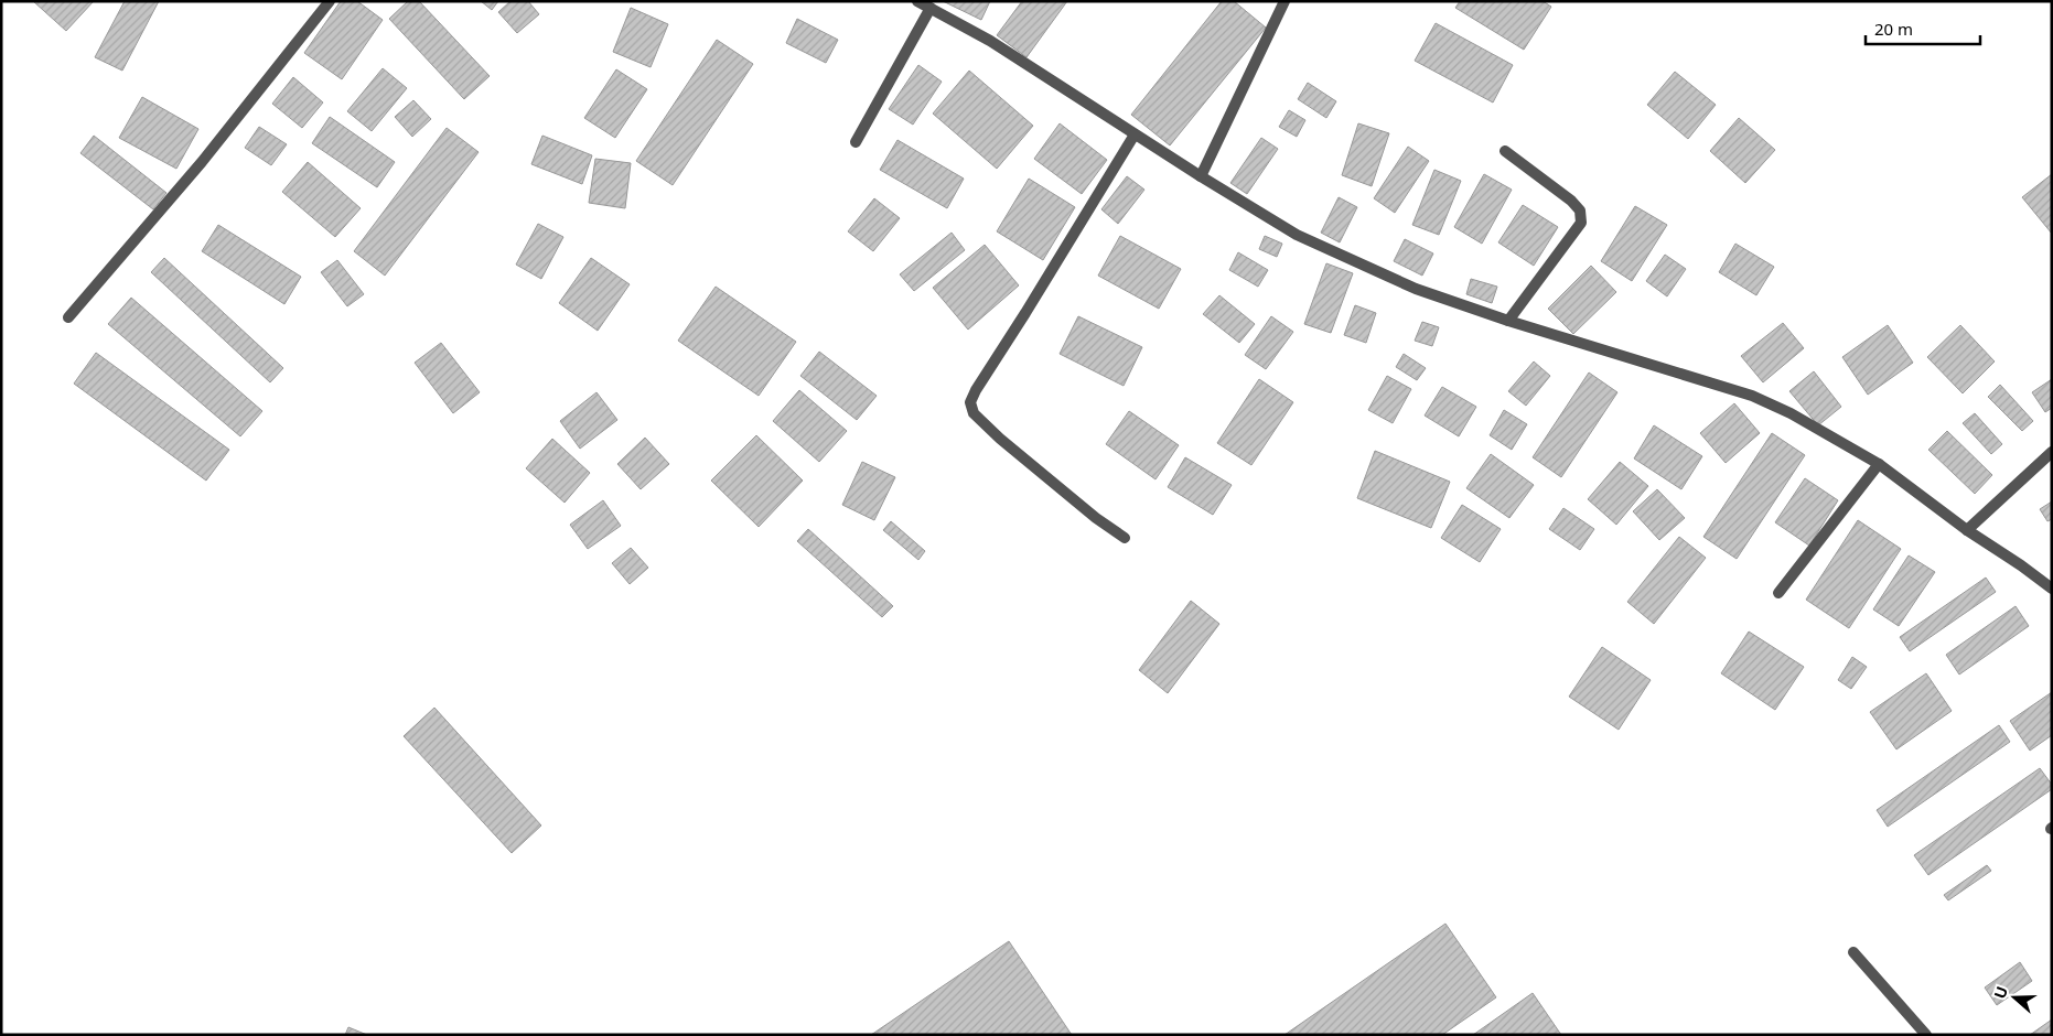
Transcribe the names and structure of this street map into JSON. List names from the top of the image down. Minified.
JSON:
{"scale_bar":"20 m","north":"left"}
